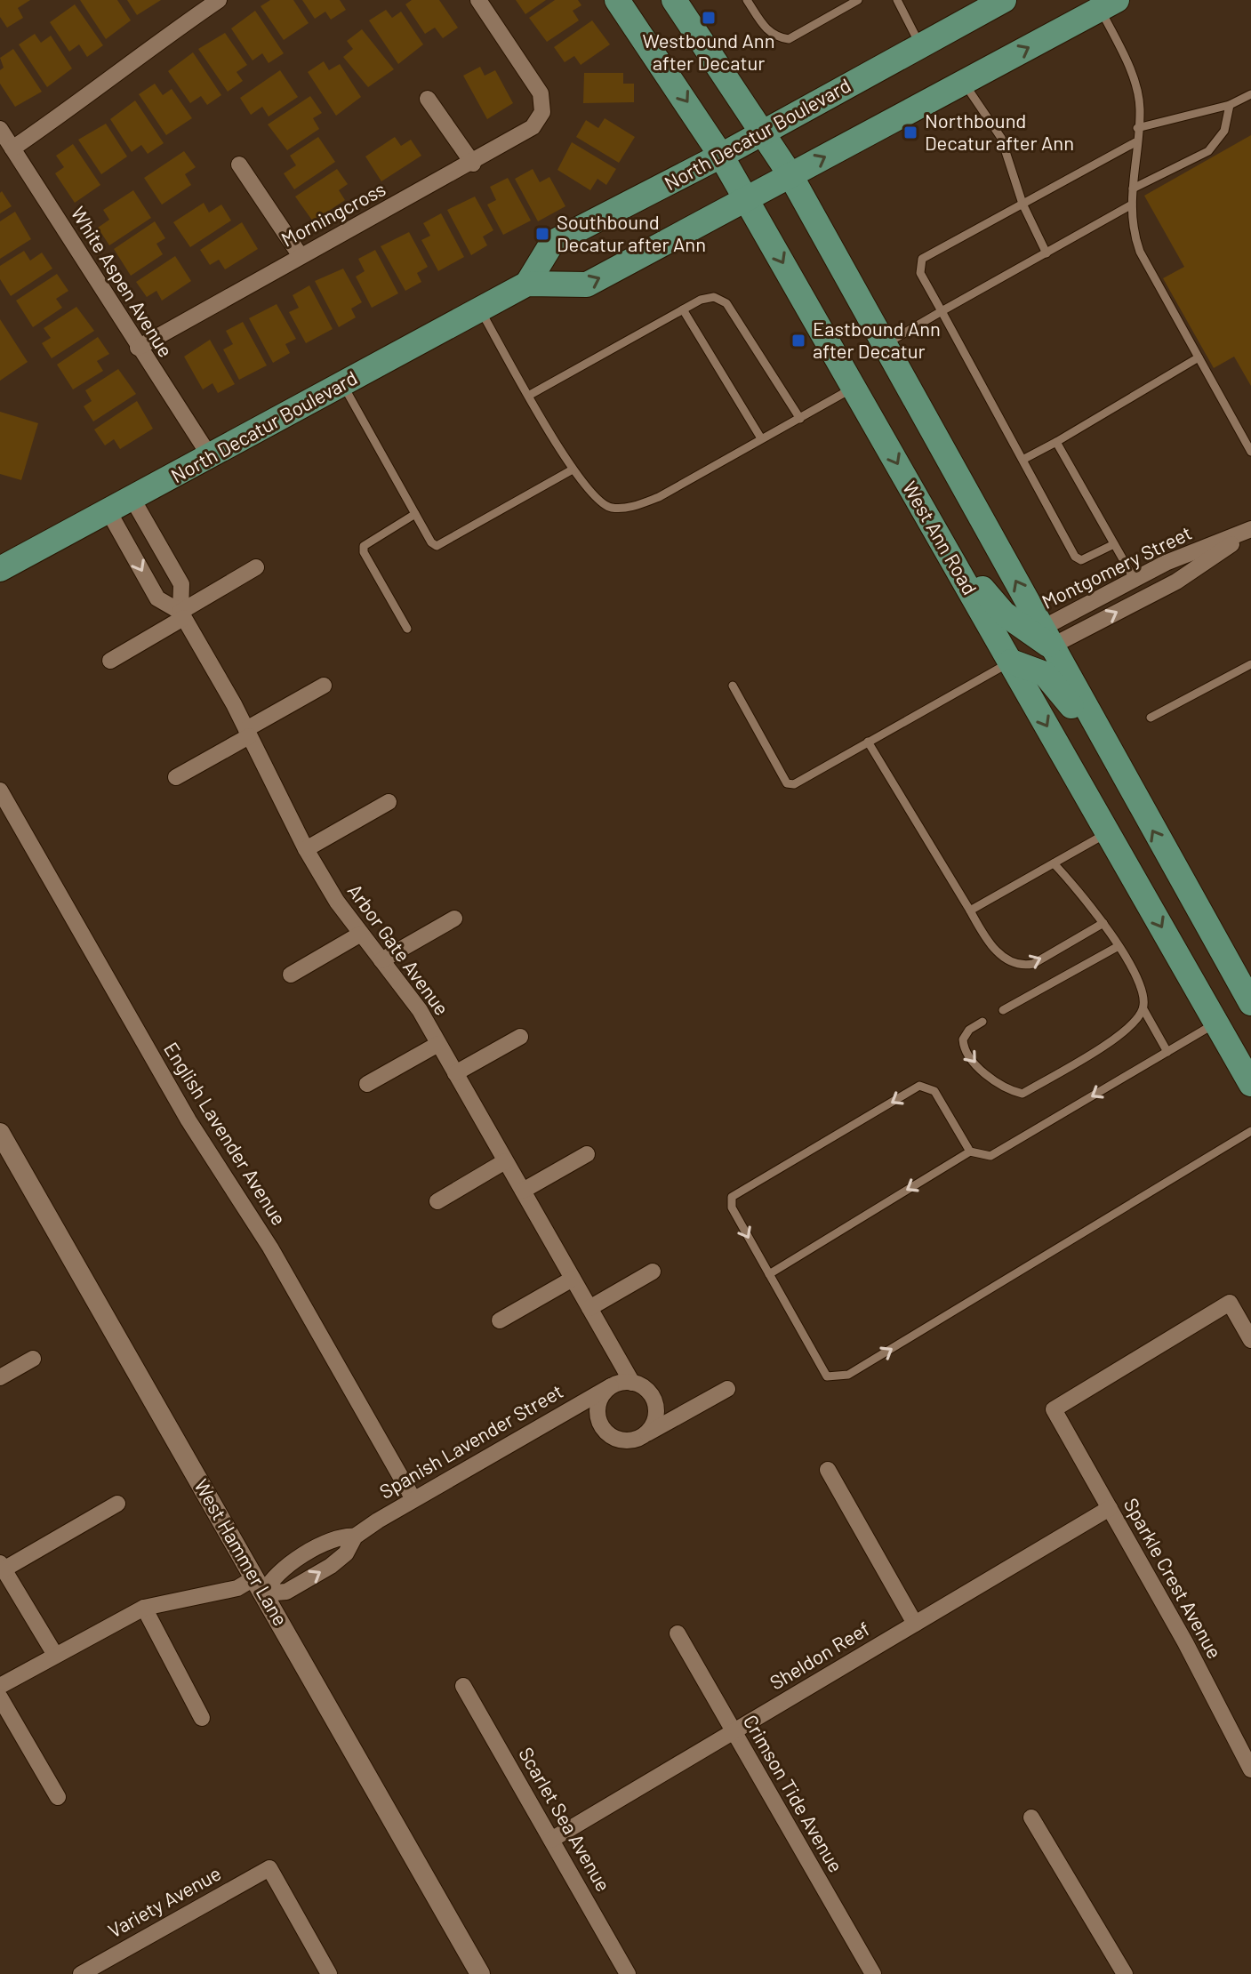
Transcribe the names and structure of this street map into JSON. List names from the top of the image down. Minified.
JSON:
{"streets":{"main road":["North Decatur Boulevard","West Ann Road"],"street":["Morningcross","White Aspen Avenue","Montgomery Street","Arbor Gate Avenue","English Lavender Avenue","Spanish Lavender Street","West Hammer Lane","Sparkle Crest Avenue","Sheldon Reef","Crimson Tide Avenue","Scarlet Sea Avenue","Variety Avenue"]},"crossings":[["North Decatur Boulevard","White Aspen Avenue"],["North Decatur Boulevard","West Ann Road"],["North Decatur Boulevard","Arbor Gate Avenue"],["Morningcross","White Aspen Avenue"],["Arbor Gate Avenue","Spanish Lavender Street"],["English Lavender Avenue","Spanish Lavender Street"],["Spanish Lavender Street","West Hammer Lane"],["Sparkle Crest Avenue","Sheldon Reef"],["Sheldon Reef","Crimson Tide Avenue"],["Sheldon Reef","Scarlet Sea Avenue"]],"places":{"transit":["Westbound Ann after Decatur","Northbound Decatur after Ann","Southbound Decatur after Ann","Eastbound Ann after Decatur"]}}
